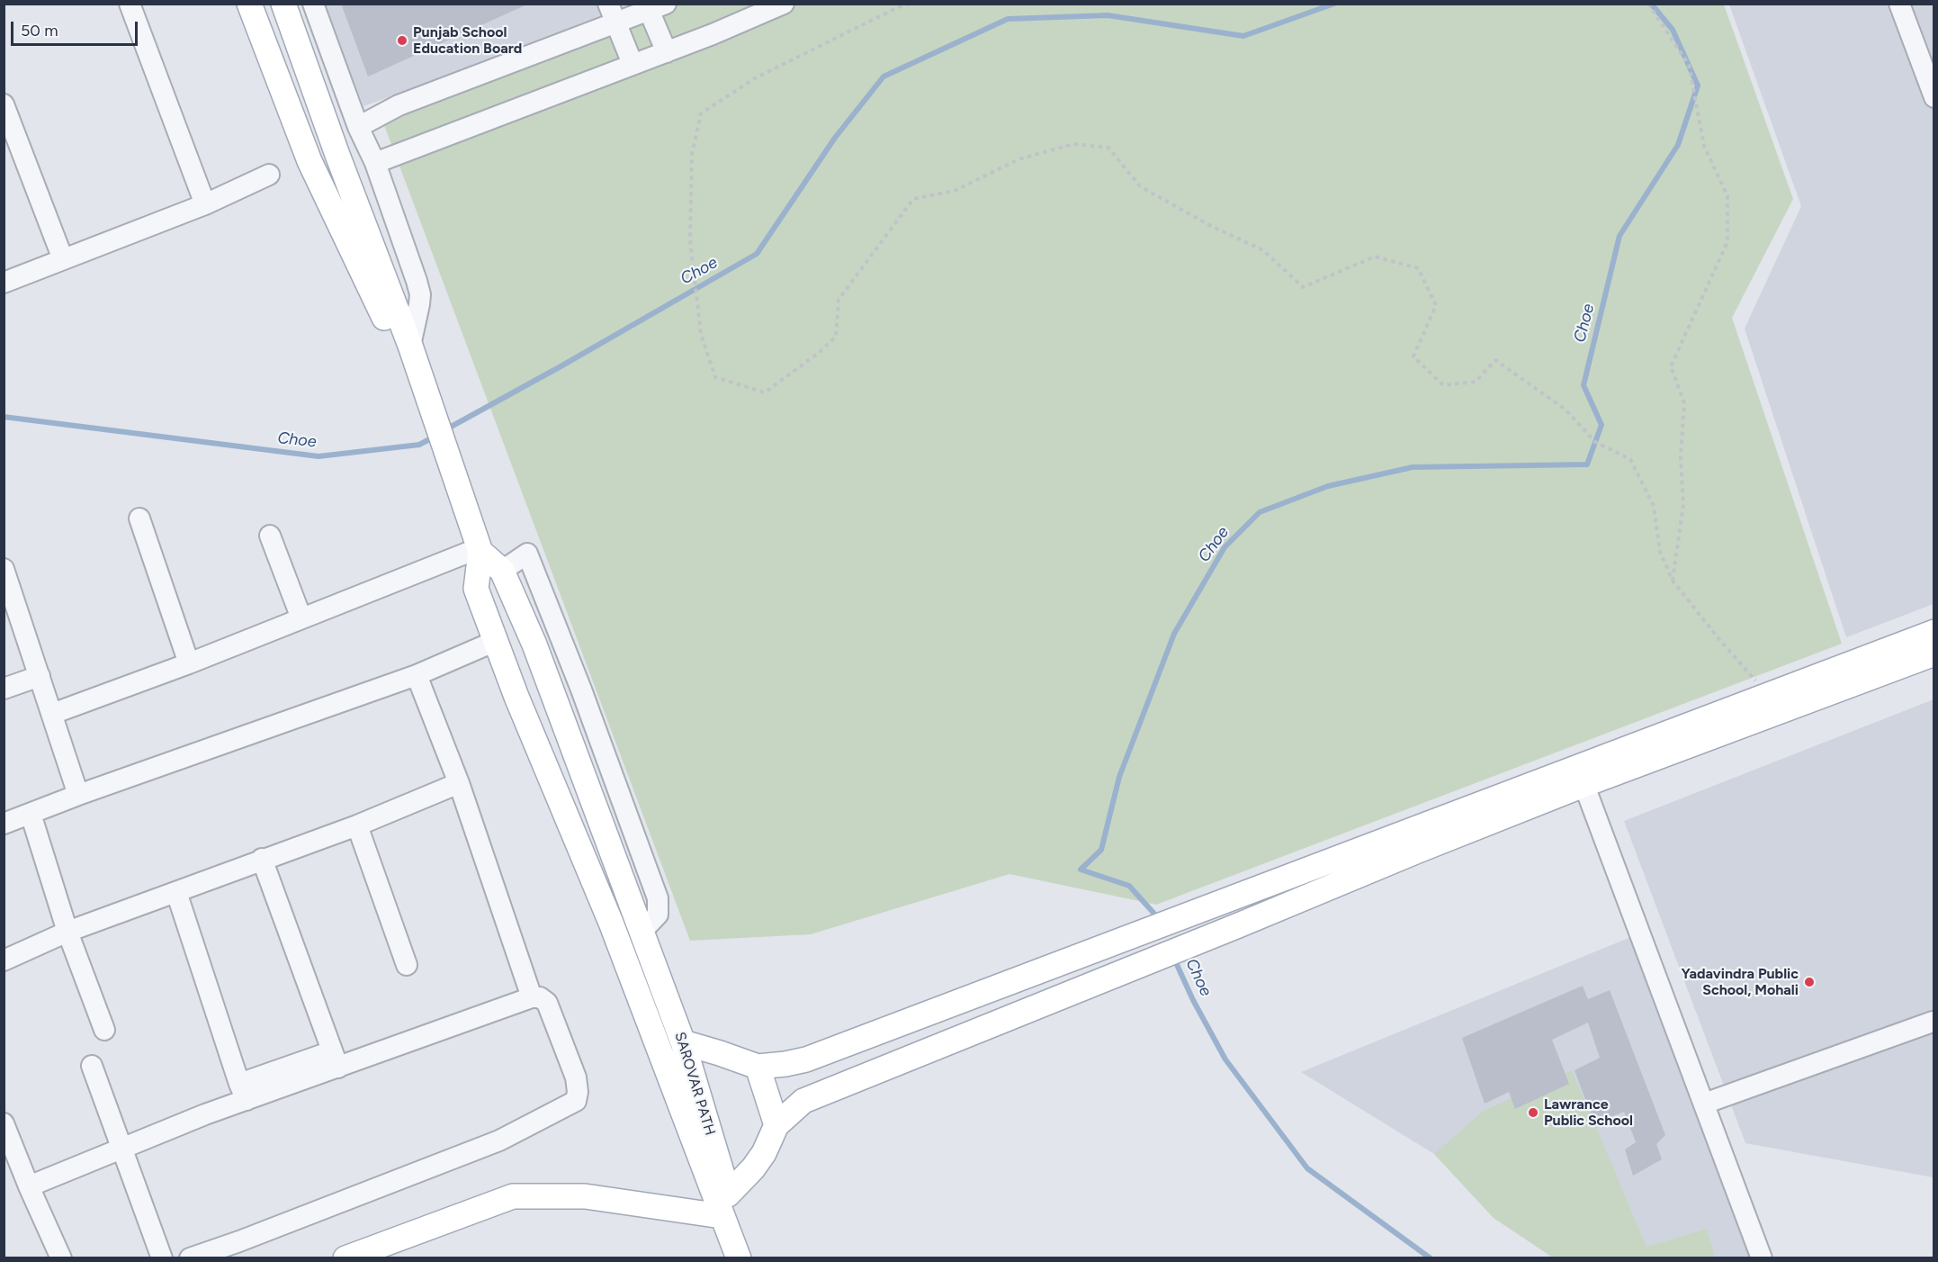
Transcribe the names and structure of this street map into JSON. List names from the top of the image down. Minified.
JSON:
{"streets":{"main road":["SAROVAR PATH"]},"water":["Choe"],"places":["Punjab School Education Board","Yadavindra Public School, Mohali","Lawrance Public School"],"scale_bar":"50 m"}
